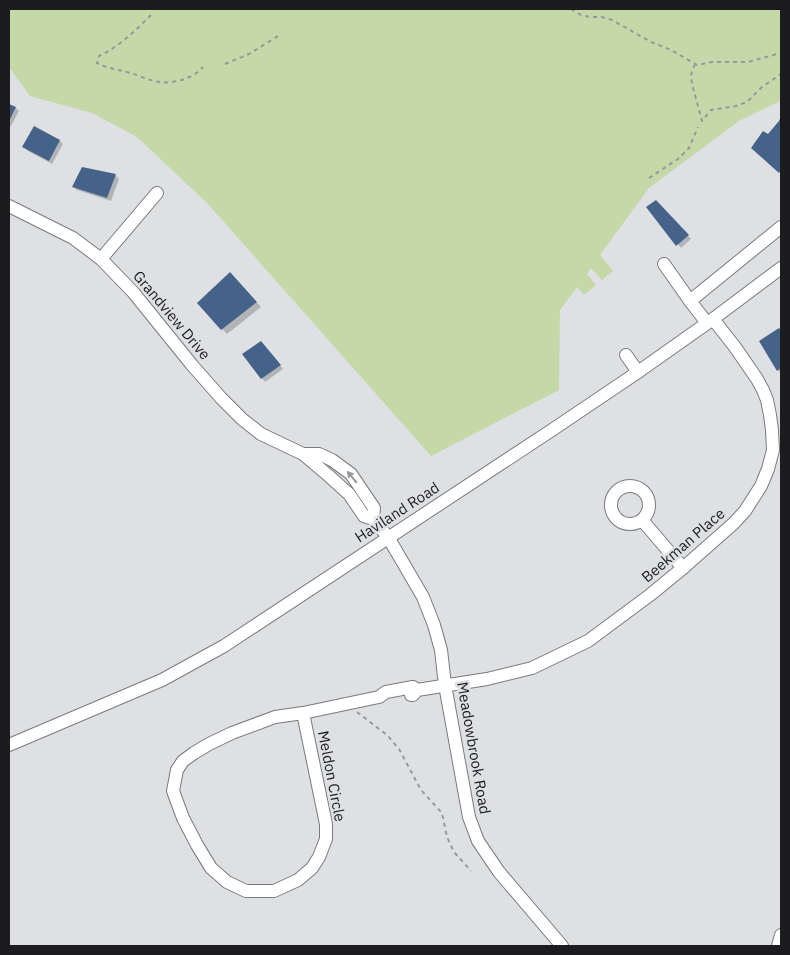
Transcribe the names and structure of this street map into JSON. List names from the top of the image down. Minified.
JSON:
{"streets":{"street":["Grandview Drive","Haviland Road","Beekman Place","Meadowbrook Road","Meldon Circle"]},"crossings":[["Grandview Drive","Meadowbrook Road"],["Haviland Road","Beekman Place"],["Haviland Road","Meadowbrook Road"],["Beekman Place","Meadowbrook Road"],["Beekman Place","Meldon Circle"],["Meadowbrook Road","Meldon Circle"]]}
